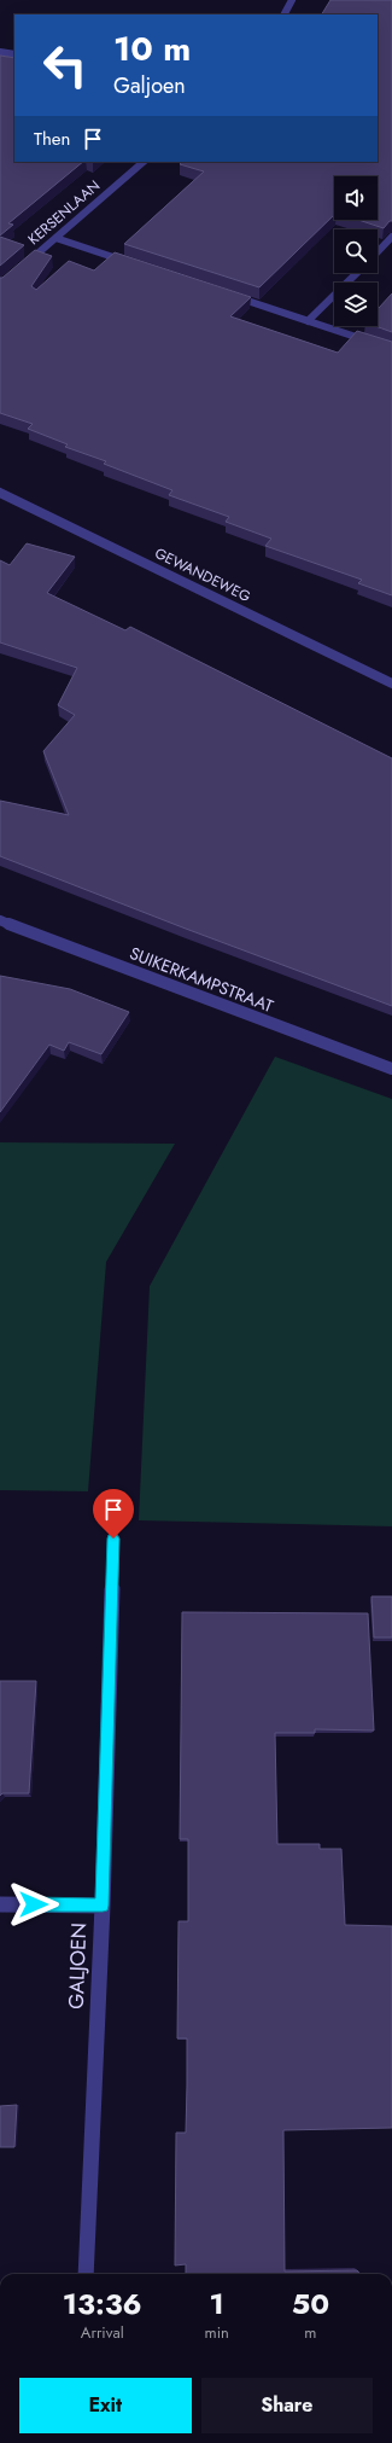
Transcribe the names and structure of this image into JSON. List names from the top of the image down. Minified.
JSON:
{"streets":{"street":["KERSENLAAN","GEWANDEWEG","SUIKERKAMPSTRAAT","GALJOEN"]},"page":{"turn":["10 m","Galjoen"],"then":"Then","eta":["13:36","Arrival","1","min","50","m"],"buttons":["Exit","Share"]}}
